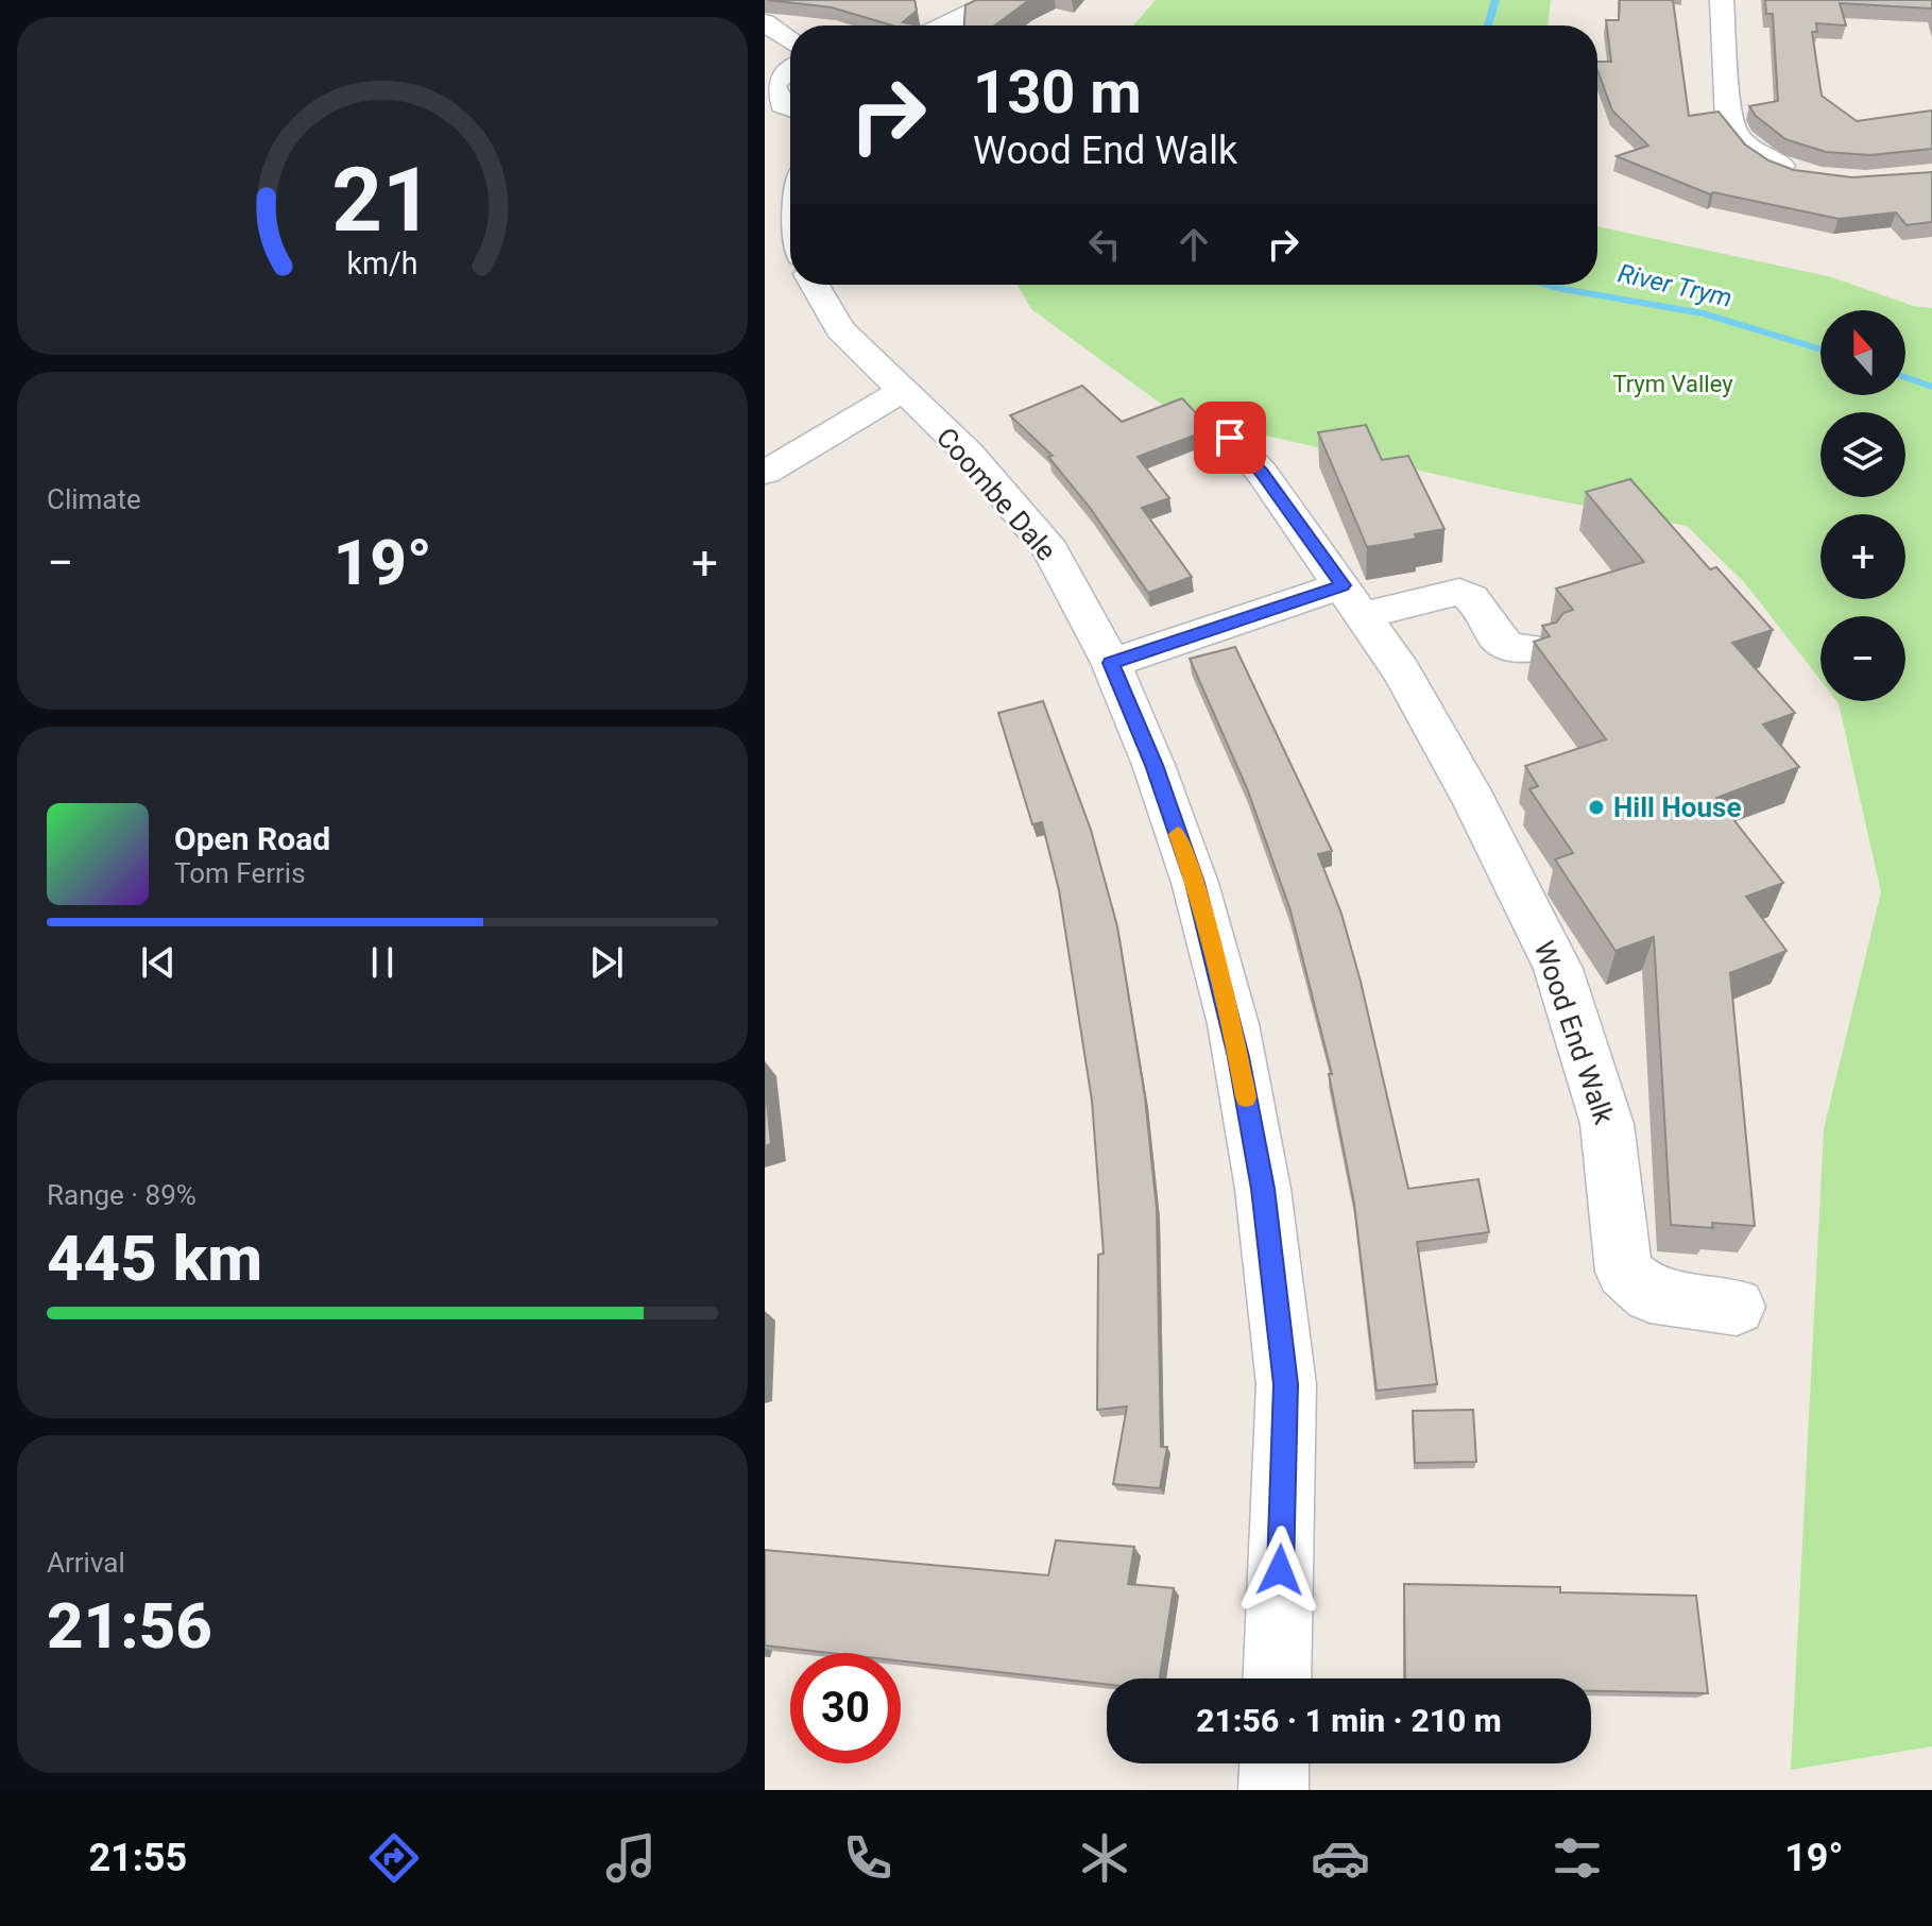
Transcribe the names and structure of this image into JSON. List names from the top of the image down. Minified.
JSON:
{"streets":{"street":["Coombe Dale","Wood End Walk"]},"water":["River Trym"],"parks":["Trym Valley"],"places":["Hill House"],"north":"top","page":{"turn":["130 m","Wood End Walk"],"map_buttons":["+","−"],"tile":["Climate",["Range · 89%","445 km"],["Arrival","21:56"]],"heat":["−","19°","+"],"song":["Open Road","Tom Ferris"],"limit":"30","trip":"21:56 · 1 min · 210 m","tabs":["21:55","19°"],"gauge":["21","km/h"]}}
